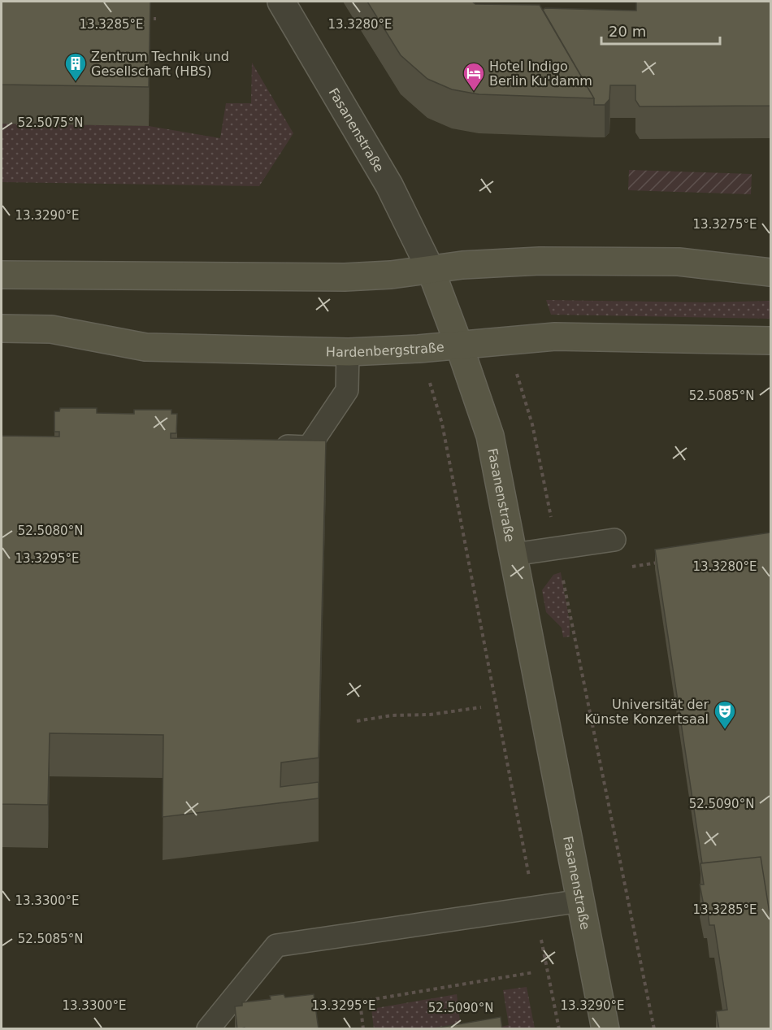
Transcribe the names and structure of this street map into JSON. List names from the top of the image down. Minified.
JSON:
{"streets":{"main road":["Fasanenstraße","Hardenbergstraße"]},"crossings":[["Fasanenstraße","Hardenbergstraße"]],"places":{"building":["Zentrum Technik und Gesellschaft (HBS)"],"hotel":["Hotel Indigo Berlin Ku'damm"],"theatre":["Universität der Künste Konzertsaal"]},"scale_bar":"20 m","coordinates":["13.3285°E","13.3280°E","52.5075°N","13.3290°E","13.3275°E","52.5085°N","52.5080°N","13.3295°E","52.5090°N","13.3300°E"]}
